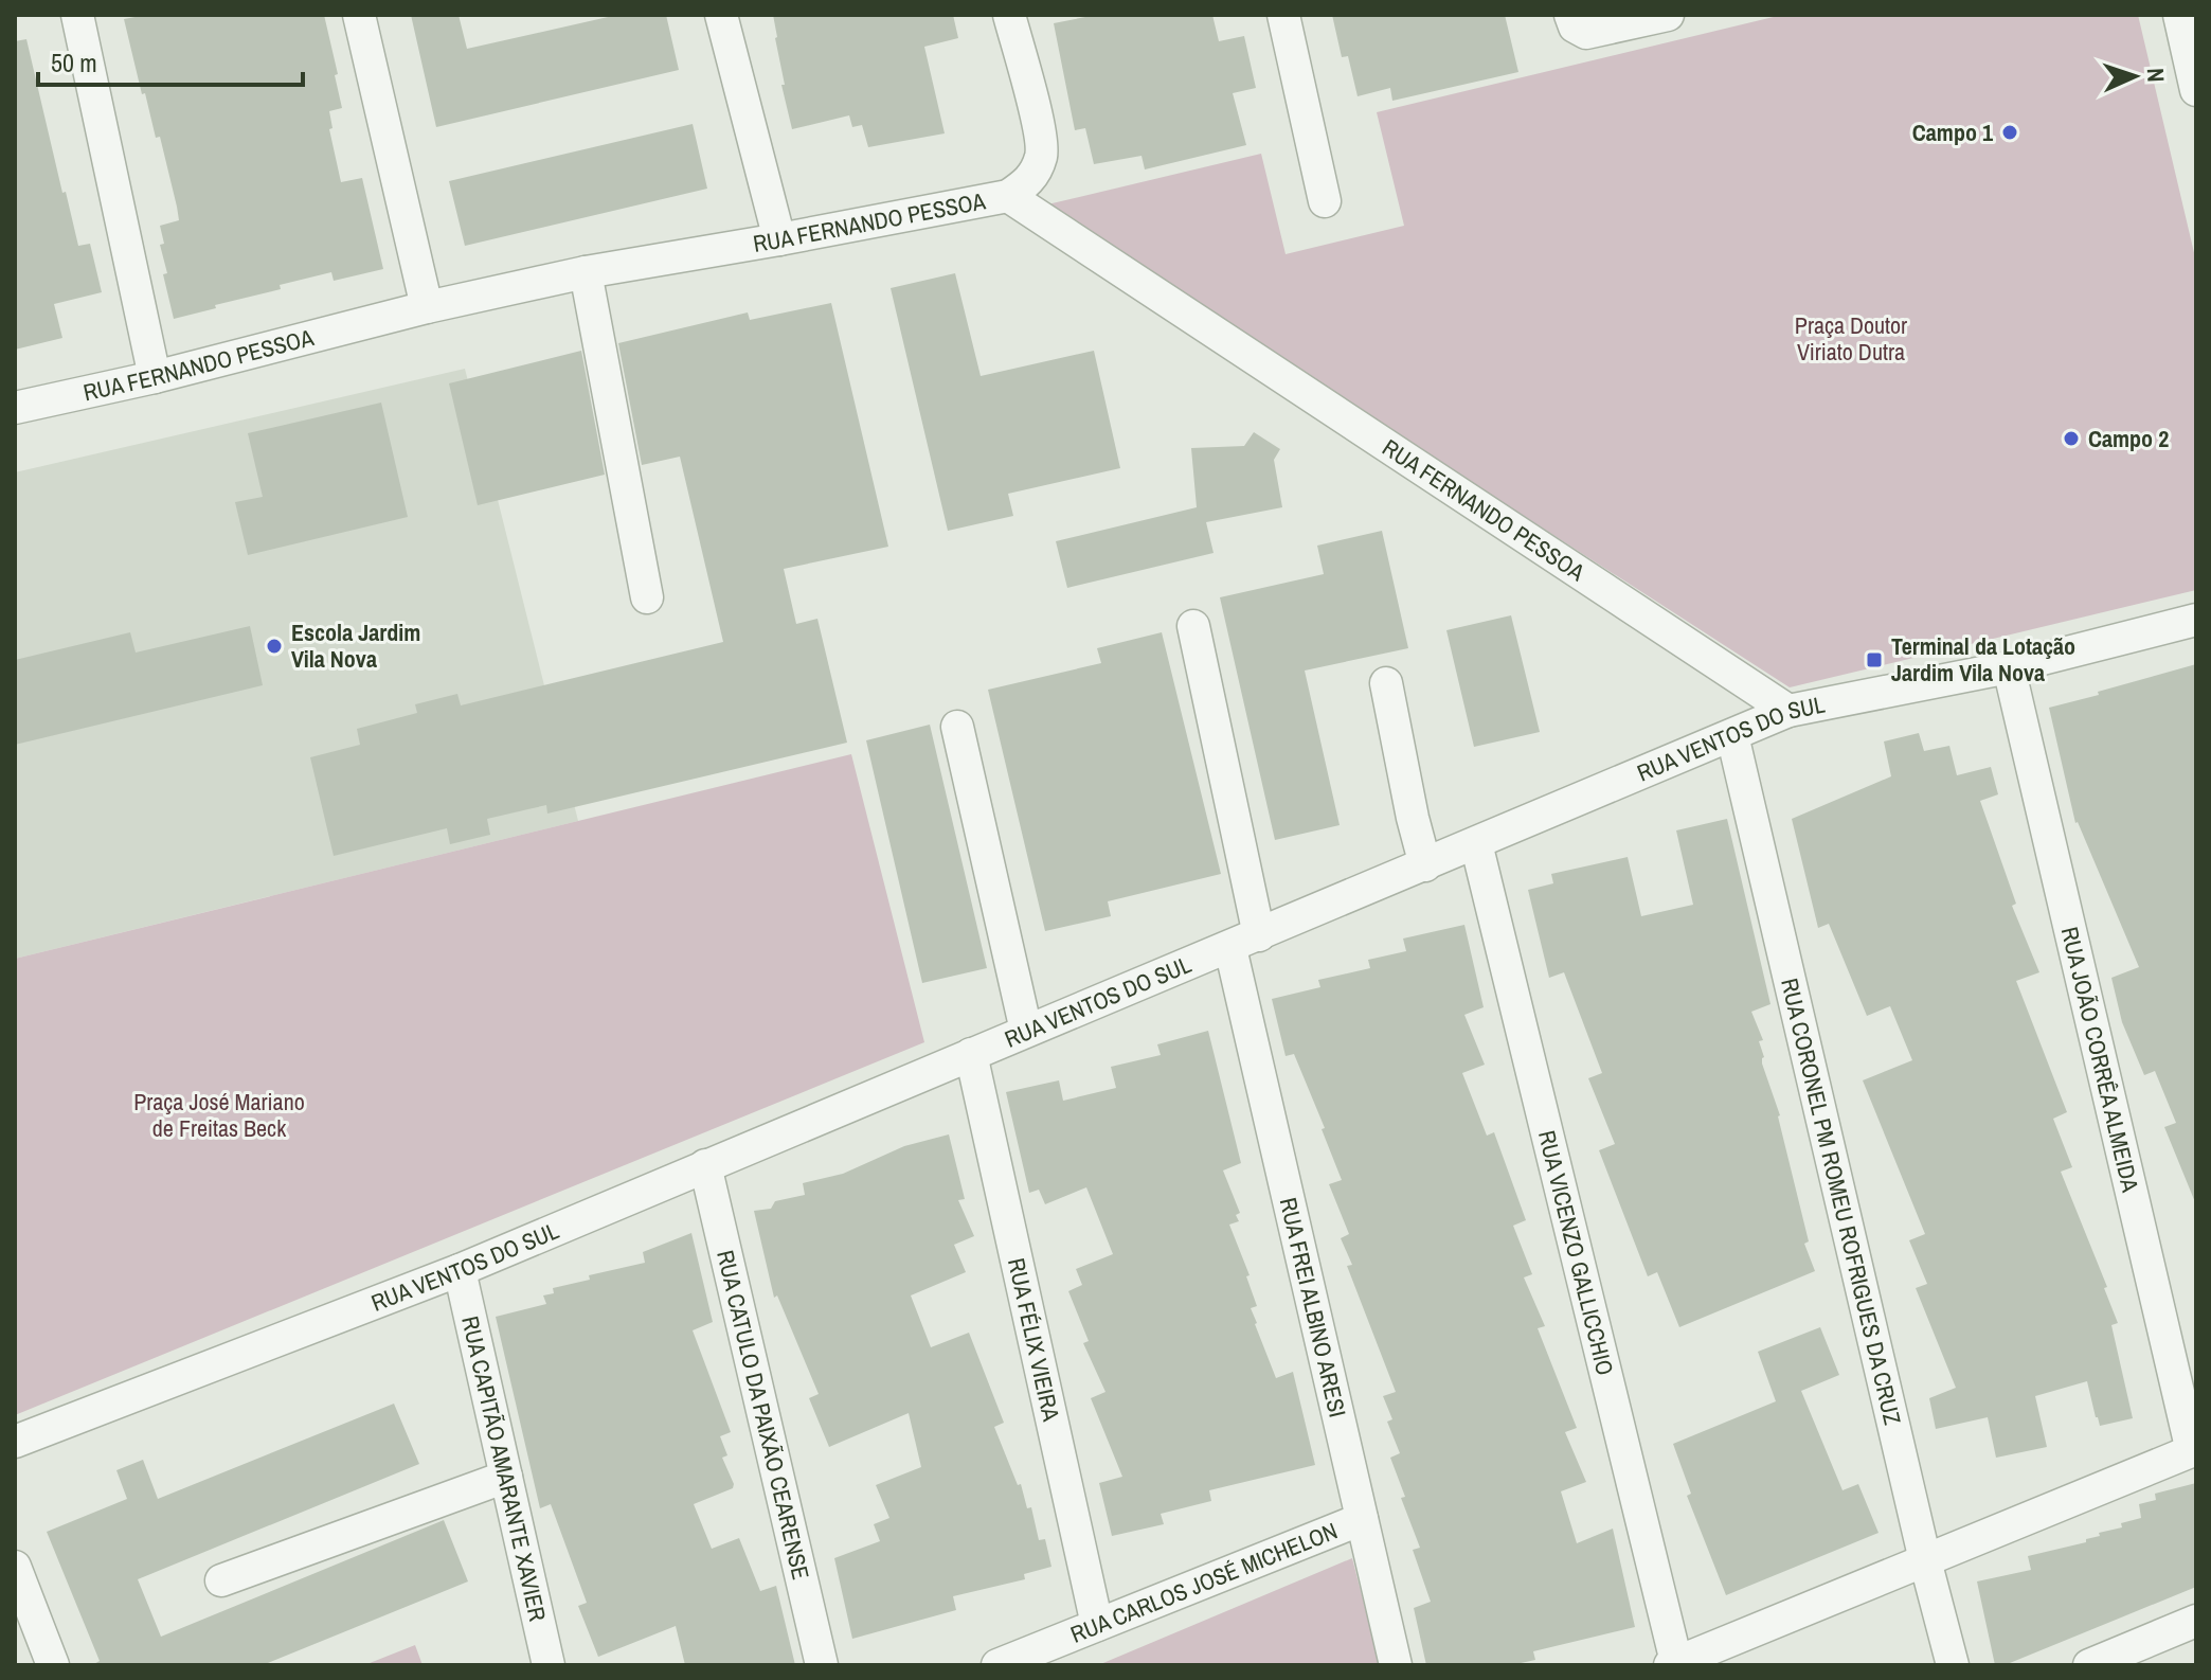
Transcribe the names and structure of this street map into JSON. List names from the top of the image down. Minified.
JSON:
{"streets":{"street":["RUA FERNANDO PESSOA","RUA VENTOS DO SUL","RUA JOÃO CORRÊA ALMEIDA","RUA CORONEL PM ROMEU ROFRIGUES DA CRUZ","RUA VICENZO GALLICCHIO","RUA FREI ALBINO ARESI","RUA FÉLIX VIEIRA","RUA CATULO DA PAIXÃO CEARENSE","RUA CAPITÃO AMARANTE XAVIER","RUA CARLOS JOSÉ MICHELON"]},"crossings":[["RUA FERNANDO PESSOA","RUA VENTOS DO SUL"],["RUA VENTOS DO SUL","RUA JOÃO CORRÊA ALMEIDA"],["RUA VENTOS DO SUL","RUA CORONEL PM ROMEU ROFRIGUES DA CRUZ"],["RUA VENTOS DO SUL","RUA VICENZO GALLICCHIO"],["RUA VENTOS DO SUL","RUA FREI ALBINO ARESI"],["RUA VENTOS DO SUL","RUA FÉLIX VIEIRA"],["RUA VENTOS DO SUL","RUA CATULO DA PAIXÃO CEARENSE"],["RUA VENTOS DO SUL","RUA CAPITÃO AMARANTE XAVIER"],["RUA FREI ALBINO ARESI","RUA CARLOS JOSÉ MICHELON"],["RUA FÉLIX VIEIRA","RUA CARLOS JOSÉ MICHELON"]],"parks":["Praça Doutor Viriato Dutra","Praça José Mariano de Freitas Beck"],"places":{"other":["Campo 1","Campo 2","Escola Jardim Vila Nova"],"transit":["Terminal da Lotação Jardim Vila Nova"]},"scale_bar":"50 m","north":"right"}
